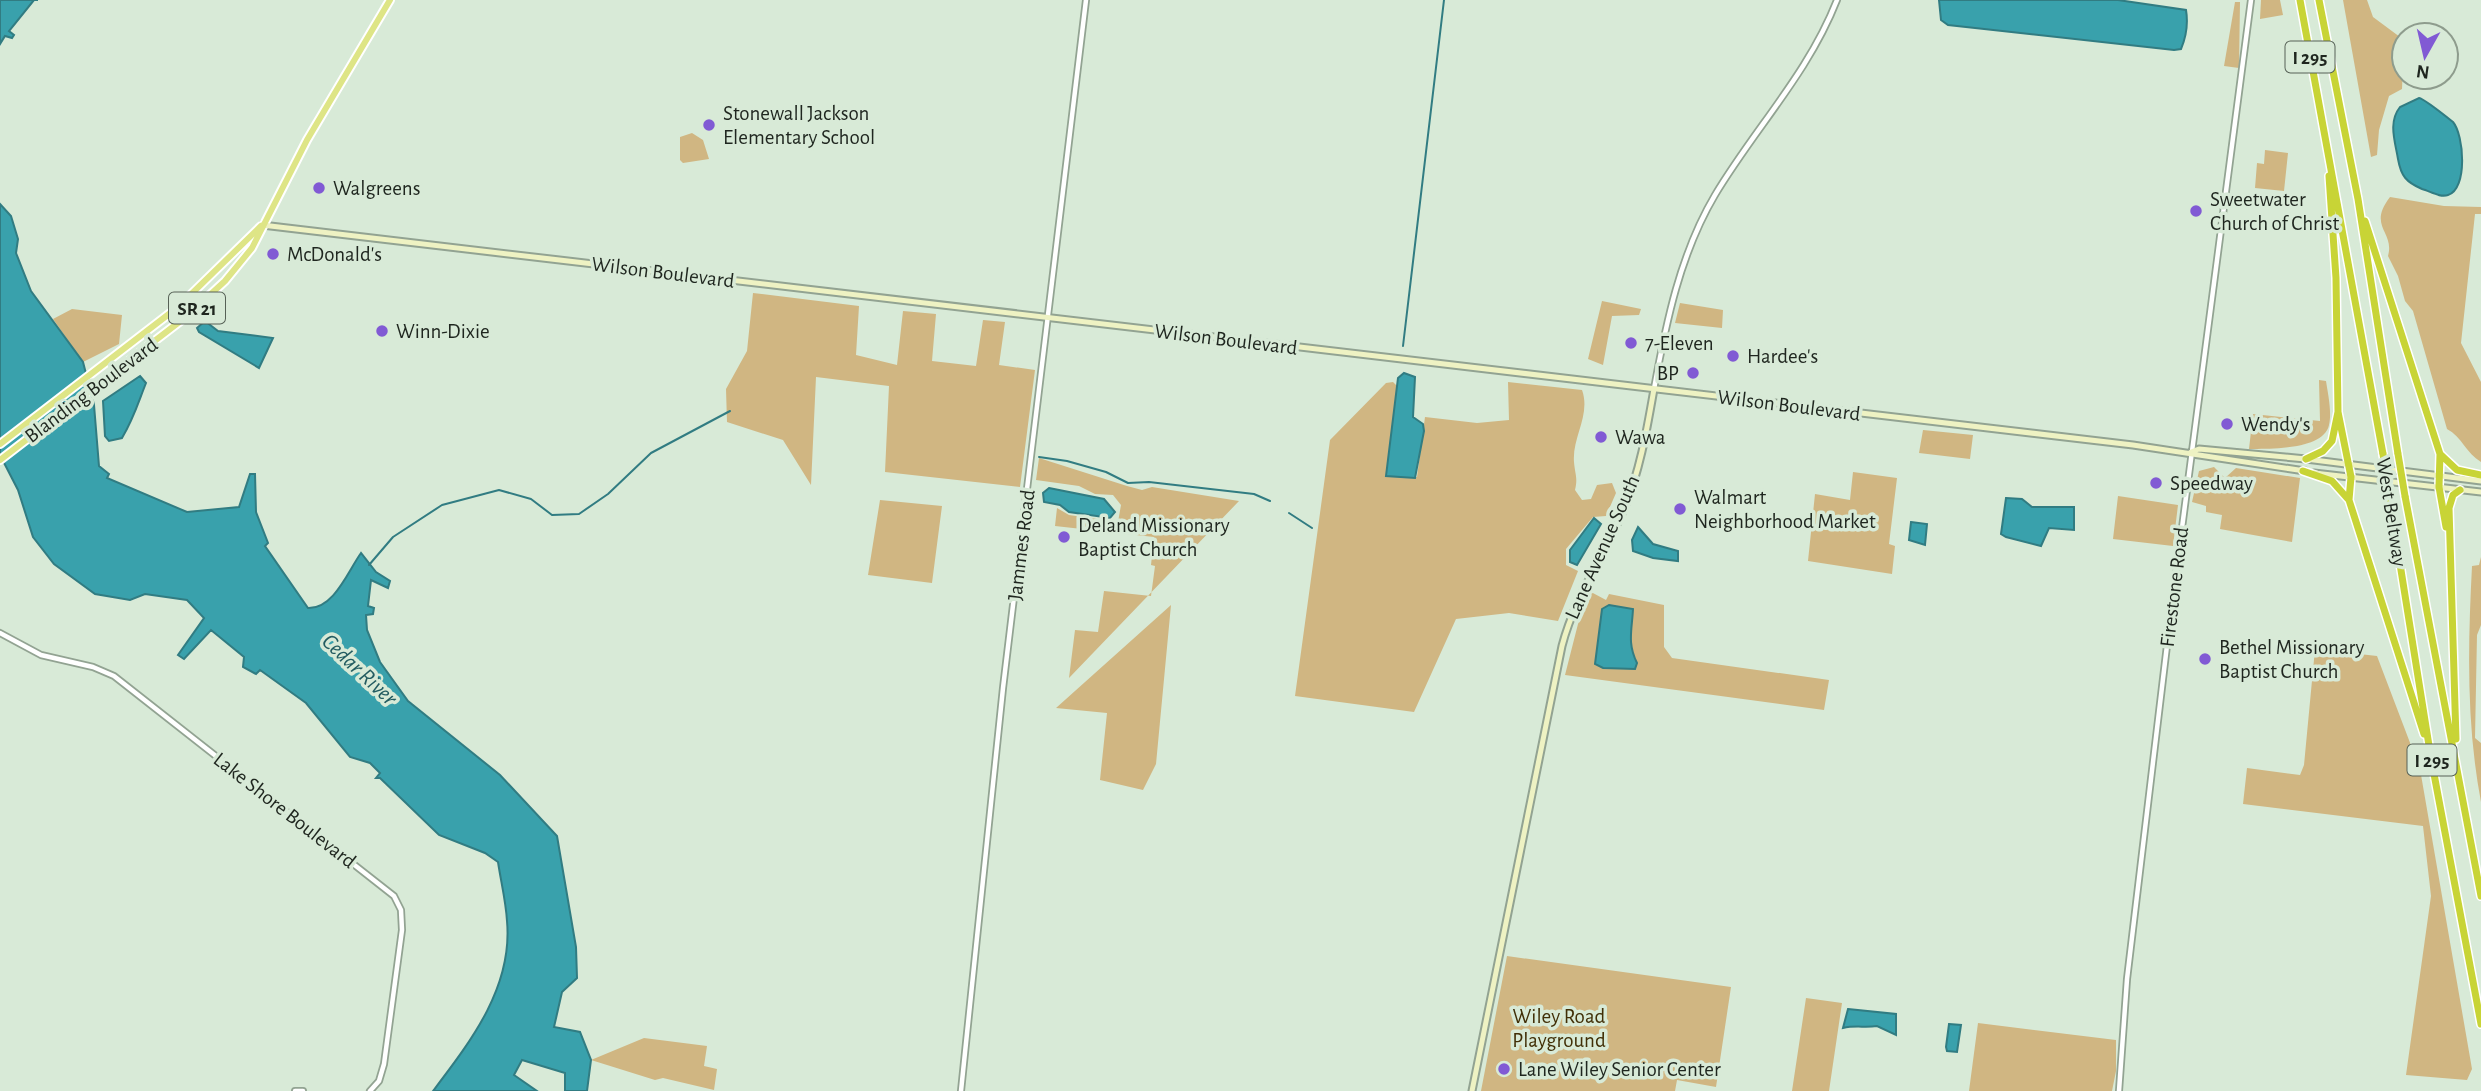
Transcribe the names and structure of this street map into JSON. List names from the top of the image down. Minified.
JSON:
{"streets":{"highway":["I 295","West Beltway"],"main road":["Wilson Boulevard","SR 21","Blanding Boulevard","Lane Avenue South"],"street":["Jammes Road","Firestone Road","Lake Shore Boulevard"]},"crossings":[["Wilson Boulevard","Blanding Boulevard"],["Wilson Boulevard","Jammes Road"],["Wilson Boulevard","Lane Avenue South"],["Wilson Boulevard","Firestone Road"]],"water":["Cedar River"],"parks":["Wiley Road Playground"],"places":["Stonewall Jackson Elementary School","Walgreens","Sweetwater Church of Christ","McDonald's","Winn-Dixie","7-Eleven","Hardee's","BP","Wendy's","Wawa","Speedway","Walmart Neighborhood Market","Deland Missionary Baptist Church","Bethel Missionary Baptist Church","Lane Wiley Senior Center"],"north":"bottom"}
